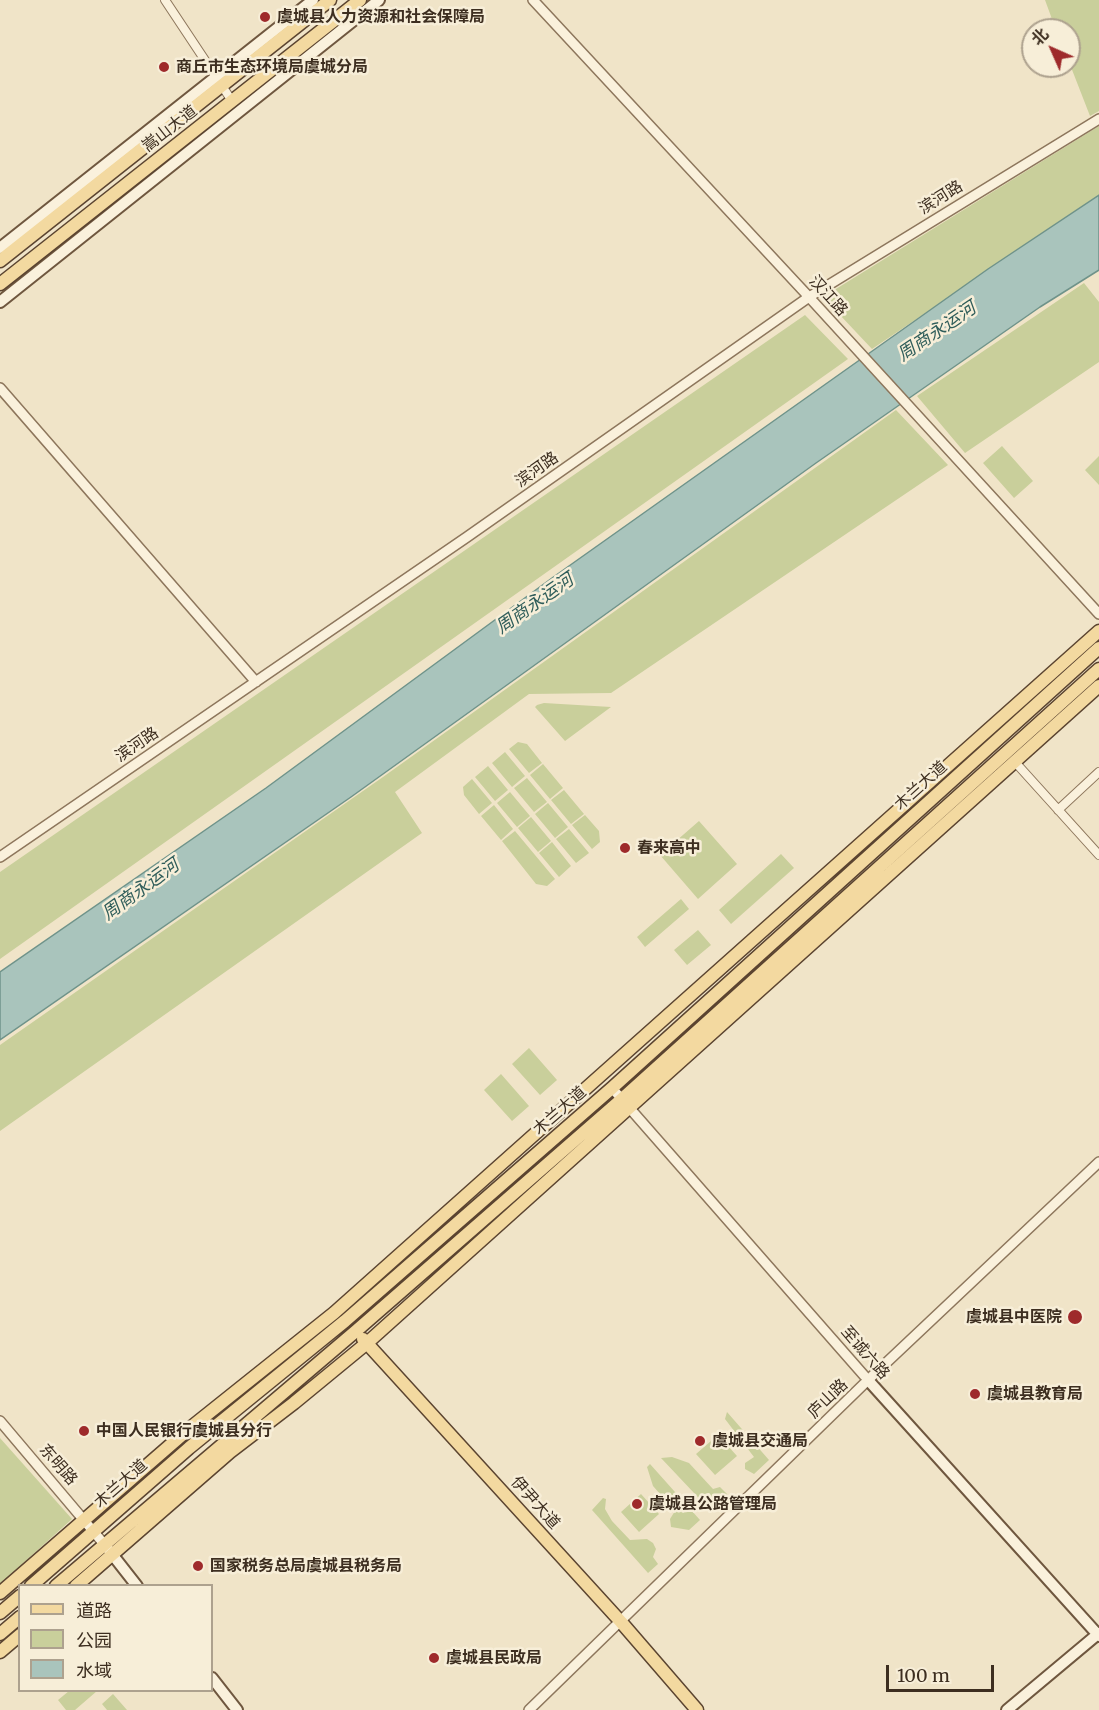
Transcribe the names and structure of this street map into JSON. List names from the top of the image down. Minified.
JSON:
{"streets":{"main road":["嵩山大道","木兰大道","至诚六路","东明路","伊尹大道"],"street":["滨河路","汉江路","庐山路"]},"crossings":[["滨河路","汉江路"],["木兰大道","至诚六路"],["木兰大道","东明路"],["木兰大道","伊尹大道"],["至诚六路","庐山路"],["庐山路","伊尹大道"]],"water":["周商永运河"],"places":["虞城县人力资源和社会保障局","商丘市生态环境局虞城分局","春来高中","虞城县中医院","虞城县教育局","中国人民银行虞城县分行","虞城县交通局","虞城县公路管理局","国家税务总局虞城县税务局","虞城县民政局"],"legend":["道路","公园","水域"],"scale_bar":"100 m","north":"top left"}
